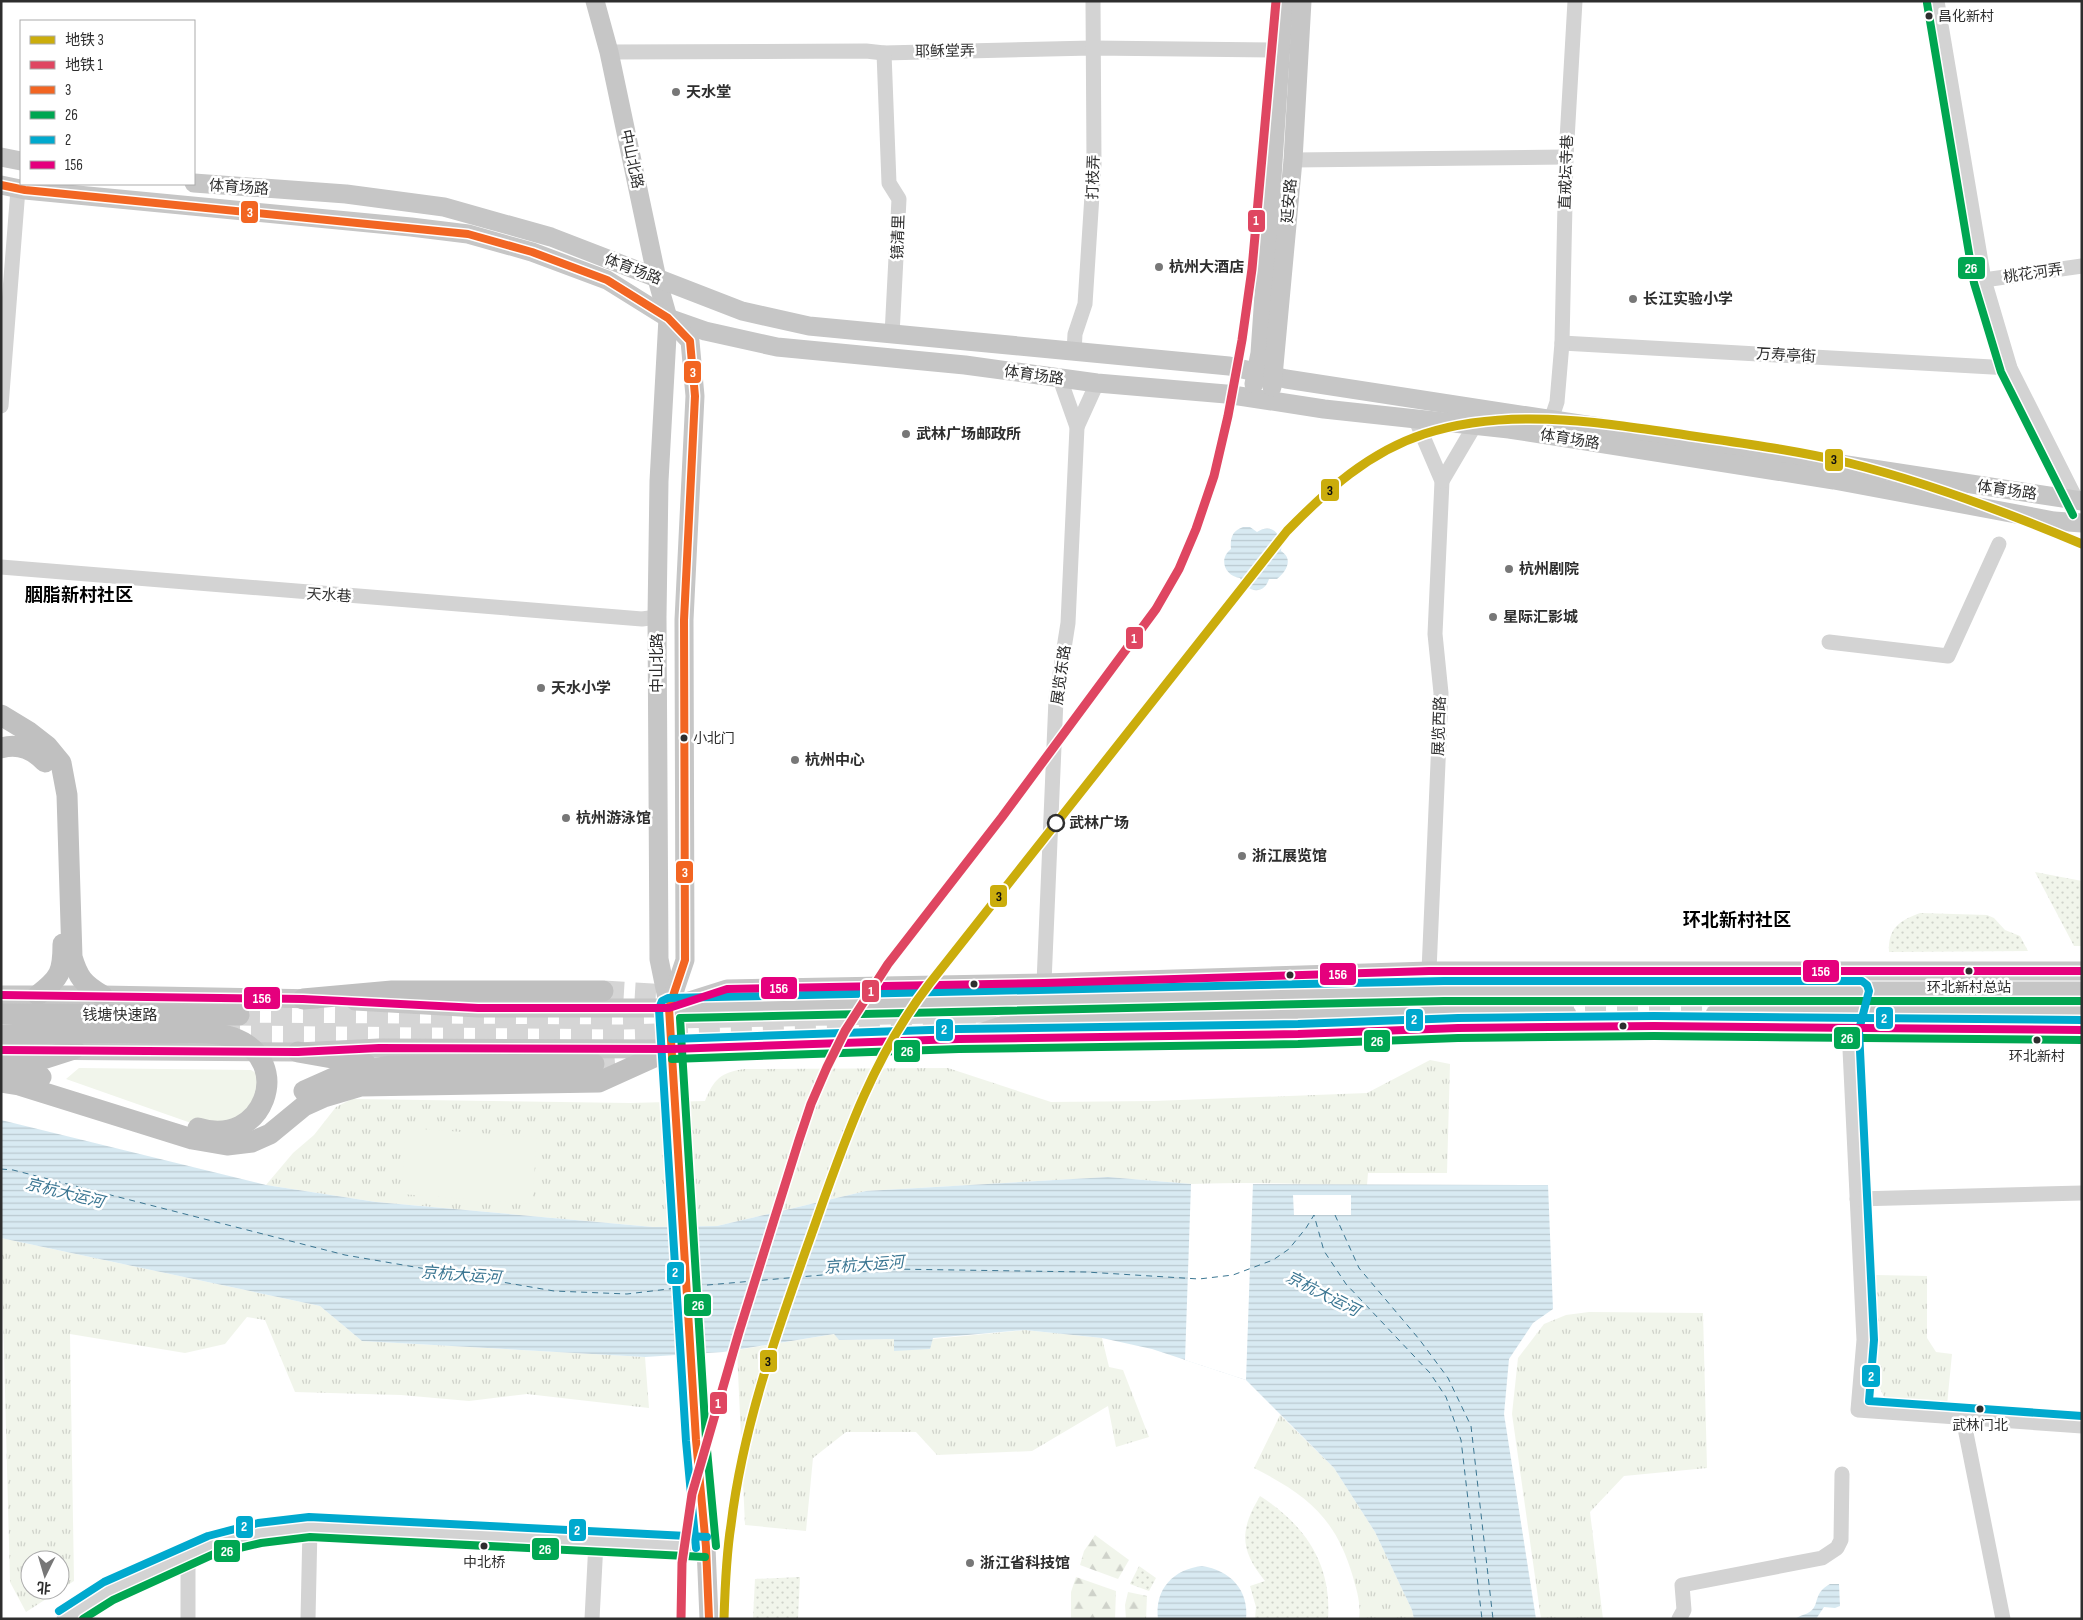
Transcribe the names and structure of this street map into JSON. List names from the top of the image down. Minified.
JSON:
{"streets":{"highway":["钱塘快速路"],"main road":["中山北路","体育场路","延安路"],"street":["耶稣堂弄","直戒坛寺巷","打枝弄","镜清里","桃花河弄","万寿亭街","天水巷","展览东路","展览西路"]},"crossings":[["耶稣堂弄","中山北路"],["耶稣堂弄","打枝弄"],["耶稣堂弄","延安路"],["耶稣堂弄","镜清里"],["中山北路","体育场路"],["中山北路","天水巷"],["直戒坛寺巷","体育场路"],["直戒坛寺巷","万寿亭街"],["打枝弄","体育场路"],["体育场路","延安路"],["体育场路","镜清里"],["体育场路","展览东路"],["体育场路","展览西路"]],"districts":["胭脂新村社区","环北新村社区"],"water":["京杭大运河"],"places":["昌化新村","天水堂","杭州大酒店","长江实验小学","武林广场邮政所","杭州剧院","星际汇影城","天水小学","小北门","杭州中心","杭州游泳馆","武林广场","浙江展览馆","环北新村总站","环北新村","武林门北","中北桥","浙江省科技馆"],"lines":["metro line 1","transit line 26","transit line 3","metro line 3","transit line 156","transit line 2"],"legend":["地铁 3","地铁 1","3","26","2","156"],"north":"bottom"}
